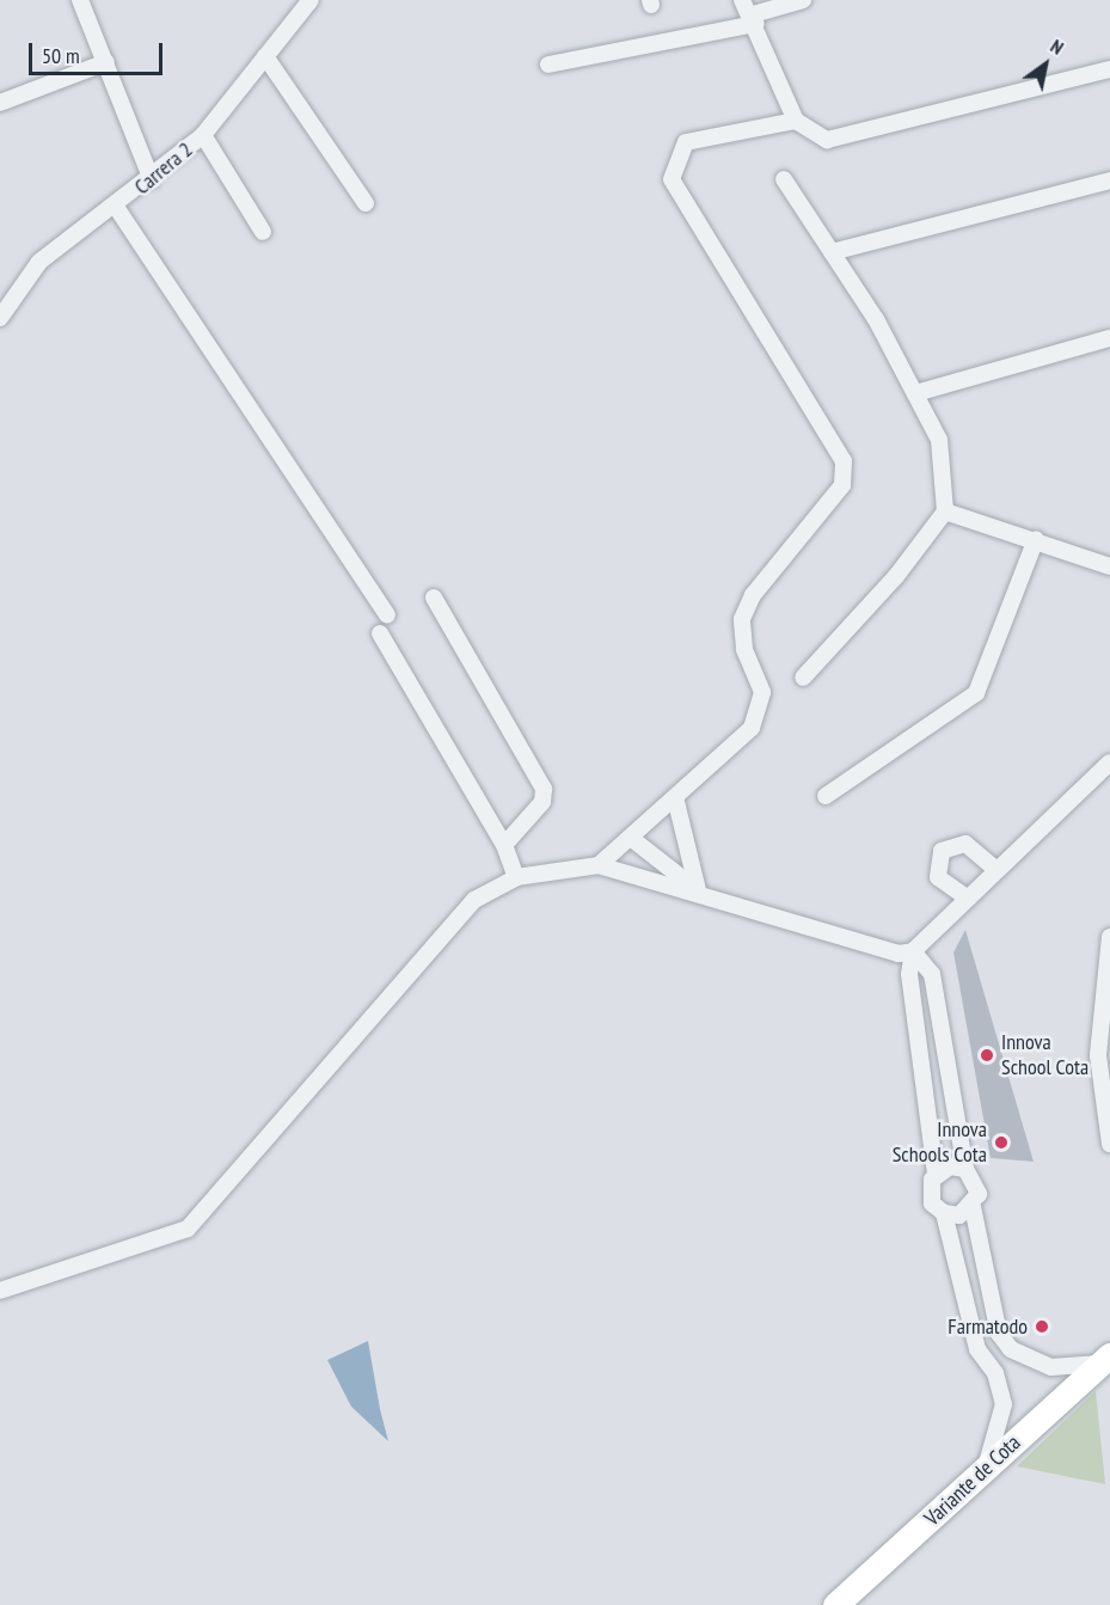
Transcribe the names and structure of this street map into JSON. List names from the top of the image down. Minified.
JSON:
{"streets":{"main road":["Variante de Cota"],"street":["Carrera 2"]},"places":["Innova School Cota","Innova Schools Cota","Farmatodo"],"scale_bar":"50 m","north":"top right"}
